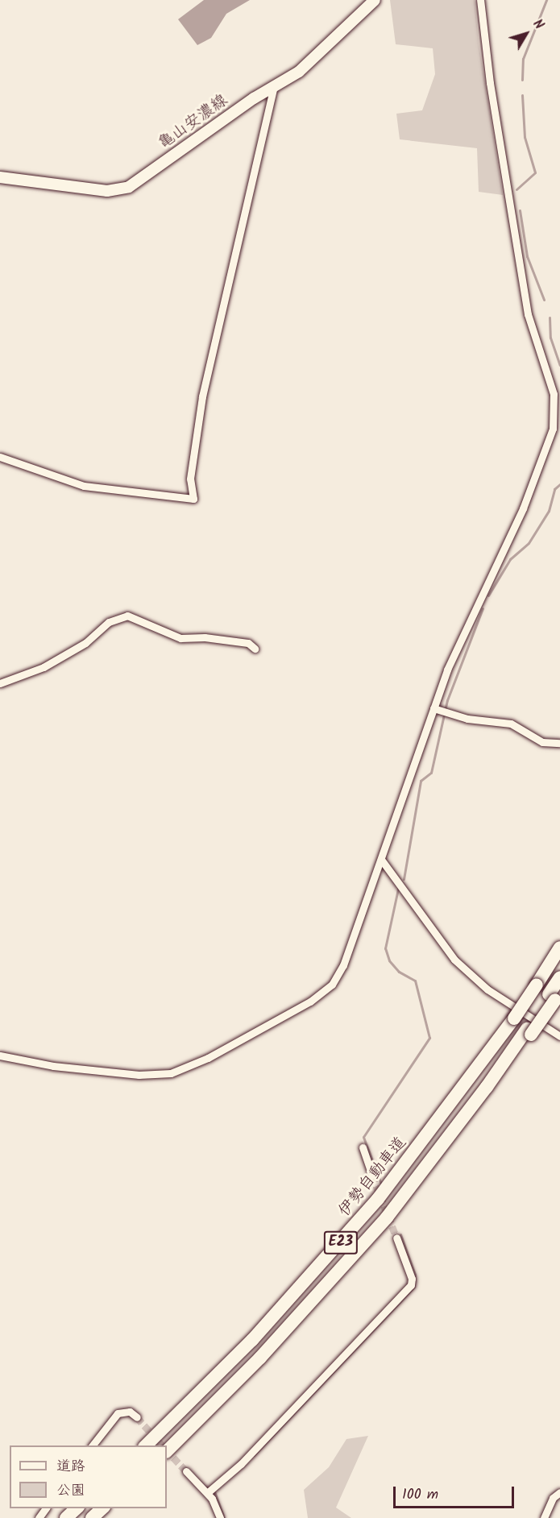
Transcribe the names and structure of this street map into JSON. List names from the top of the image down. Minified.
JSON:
{"streets":{"highway":["伊勢自動車道","E23"],"main road":["亀山安濃線"]},"legend":["道路","公園"],"scale_bar":"100 m","north":"top right"}
